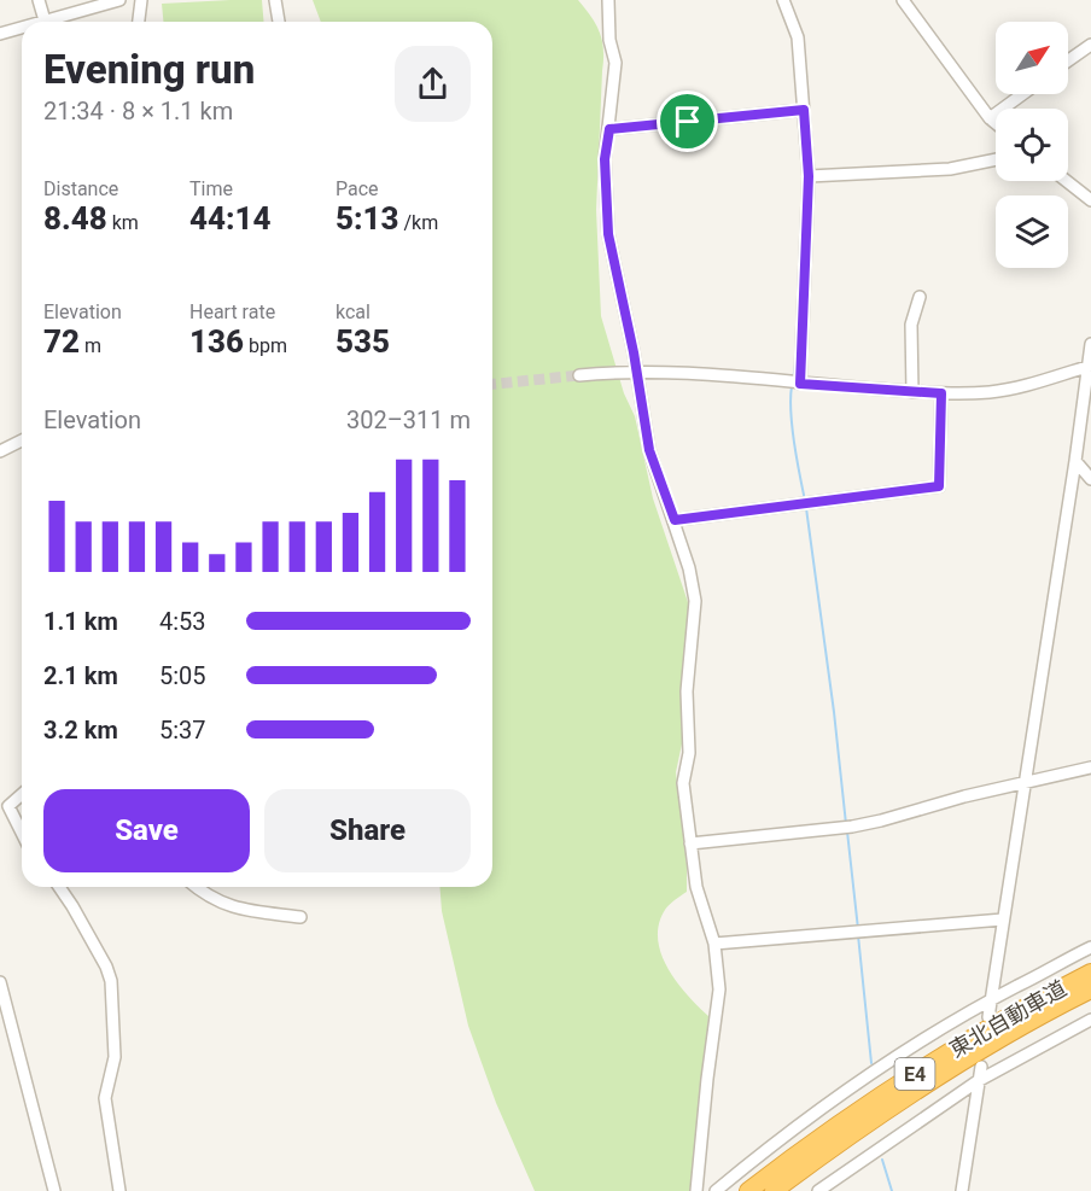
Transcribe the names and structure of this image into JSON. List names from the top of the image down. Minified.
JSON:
{"streets":{"highway":["東北自動車道","E4"]},"north":"top right","page":{"heading":["Evening run","21:34 · 8 × 1.1 km"],"stats":[["Distance","8.48 km"],["Time","44:14"],["Pace","5:13 /km"],["Elevation","72 m"],["Heart rate","136 bpm"],["kcal","535"]],"chart":["Elevation","302–311 m"],"list":[{"name":"1.1 km","note":"4:53"},{"name":"2.1 km","note":"5:05"},{"name":"3.2 km","note":"5:37"}],"buttons":["Save","Share"]}}
